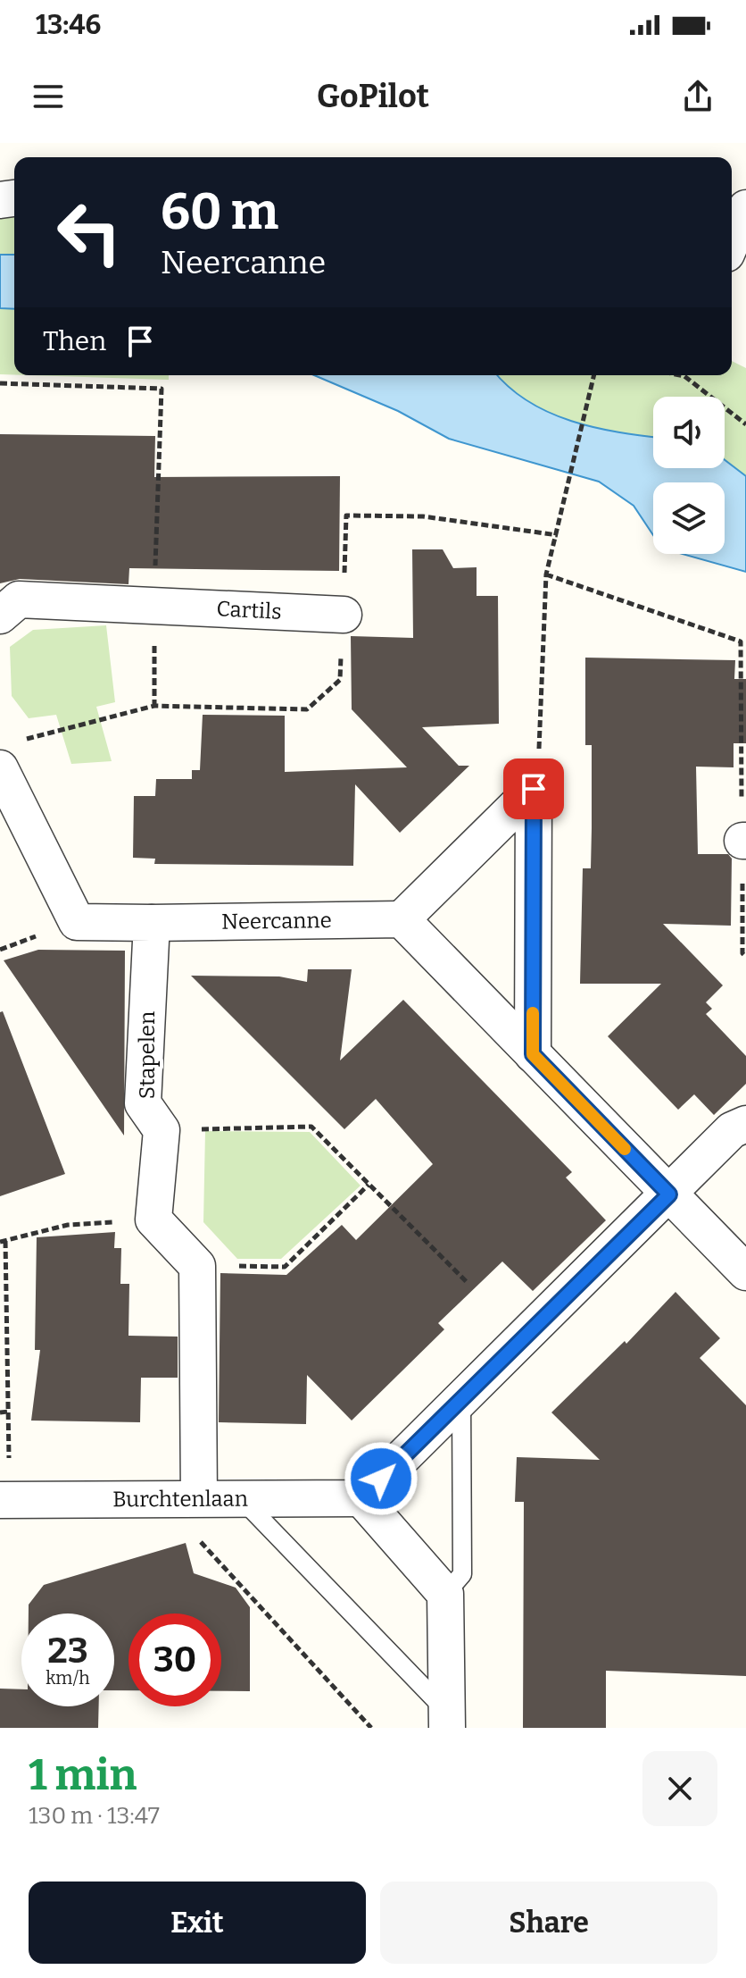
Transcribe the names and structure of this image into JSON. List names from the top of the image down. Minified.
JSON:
{"streets":{"street":["Cartils","Neercanne","Stapelen","Burchtenlaan"]},"crossings":[["Neercanne","Stapelen"]],"page":{"status":"13:46","header":"GoPilot","turn":["60 m","Neercanne"],"then":"Then","speed":"23 km/h","limit":"30","heading":["1 min","130 m · 13:47"],"buttons":["Exit","Share"]}}
